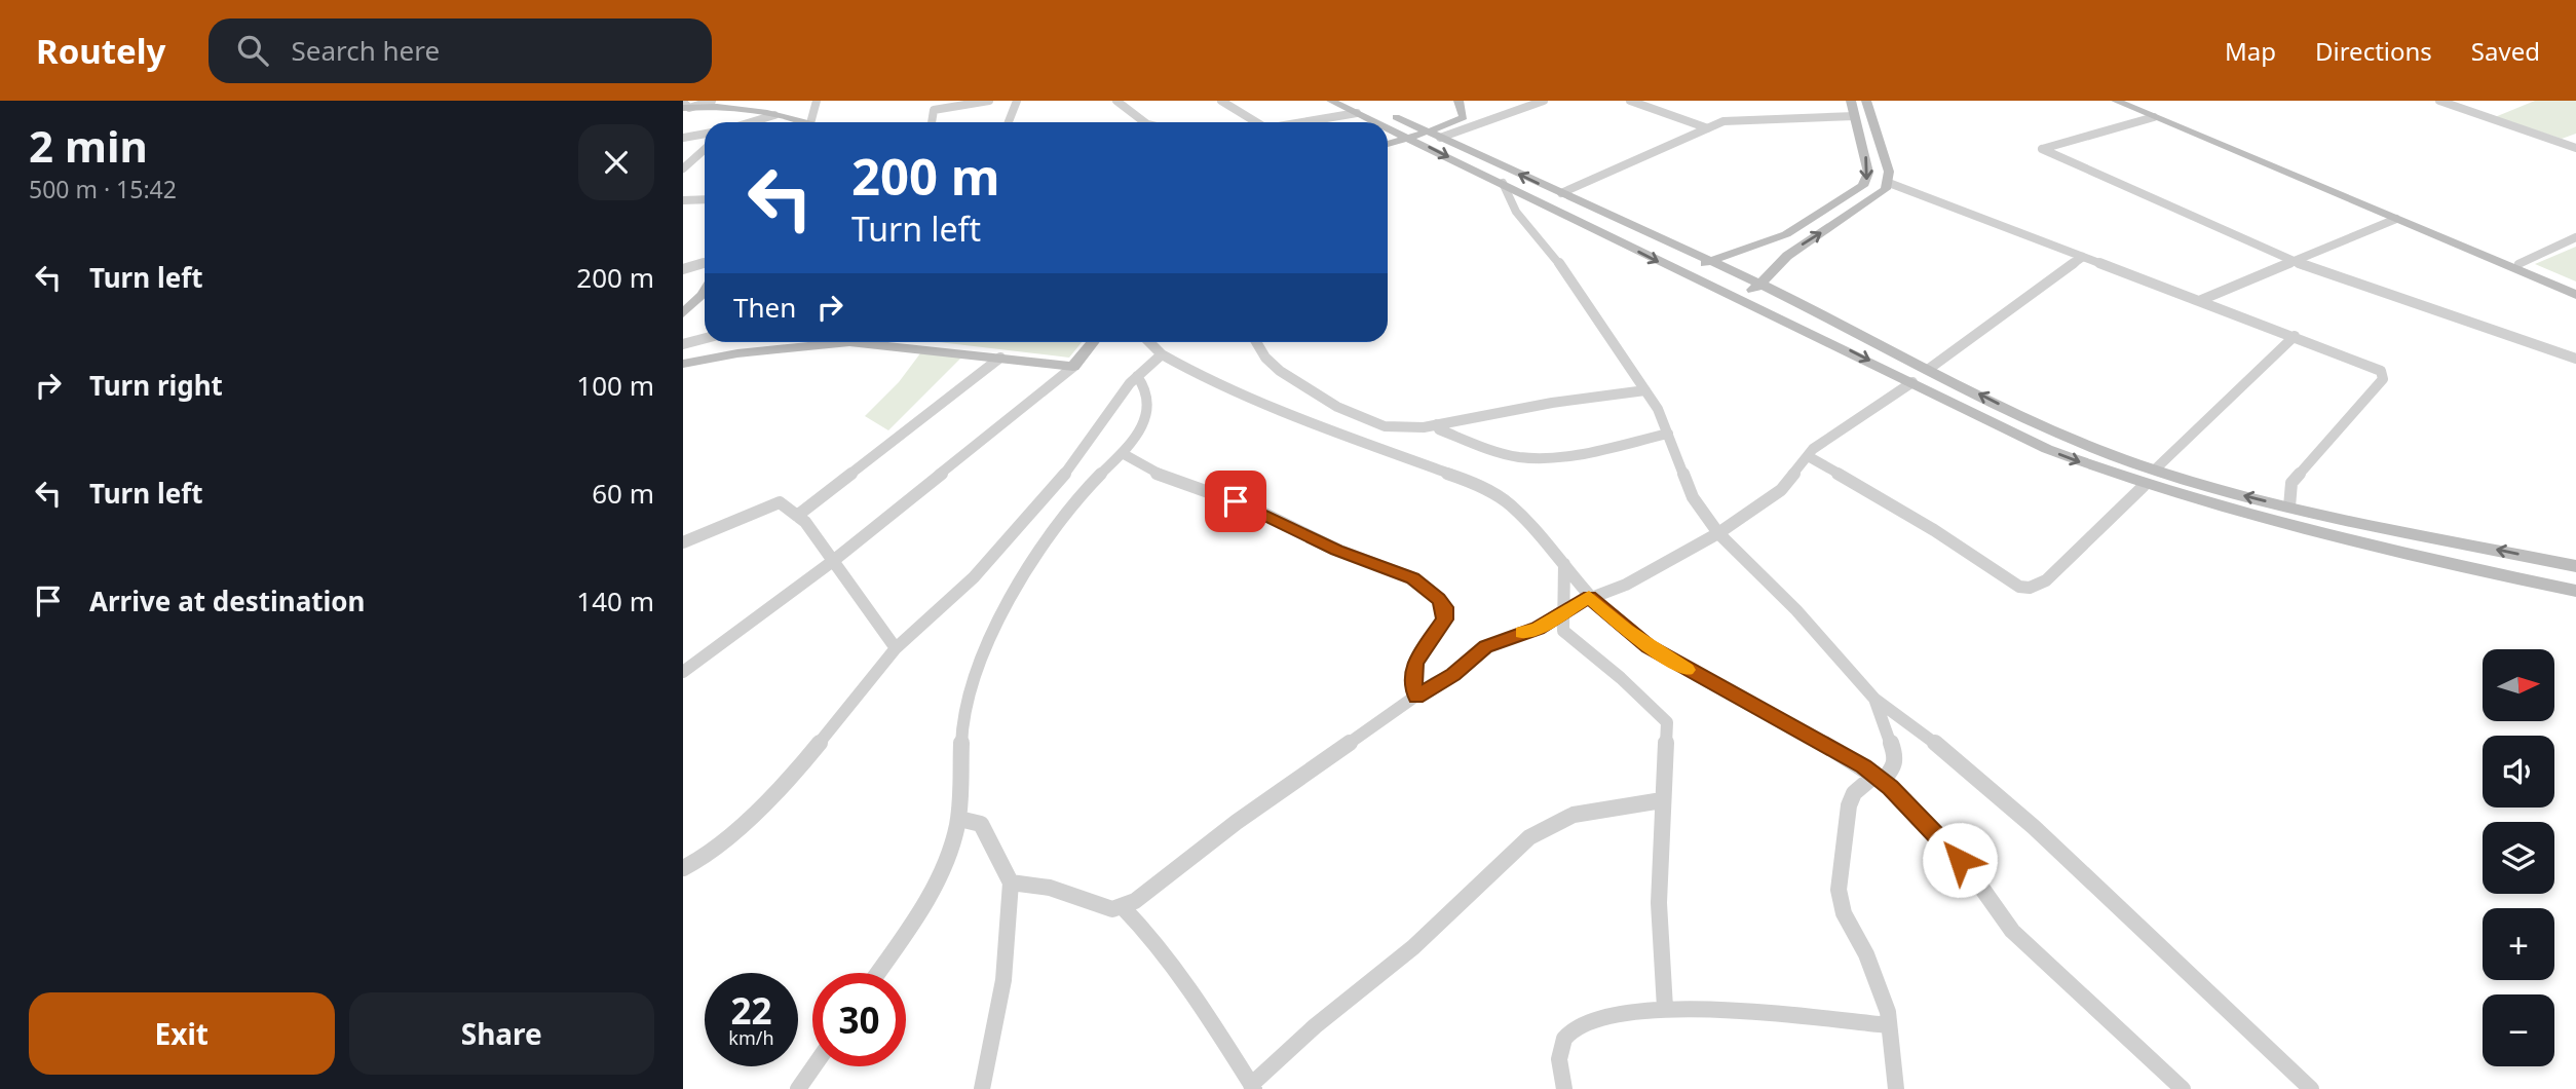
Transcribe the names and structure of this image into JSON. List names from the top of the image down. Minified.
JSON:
{"north":"right","page":{"header":"Routely","search":"Search here","nav":["Map","Directions","Saved"],"heading":["2 min","500 m · 15:42"],"turn":["200 m","Turn left"],"list":[{"name":"Turn left","value":"200 m"},{"name":"Turn right","value":"100 m"},{"name":"Turn left","value":"60 m"},{"name":"Arrive at destination","value":"140 m"}],"then":"Then","map_buttons":["+","−"],"speed":"22 km/h","limit":"30","buttons":["Exit","Share"]}}
